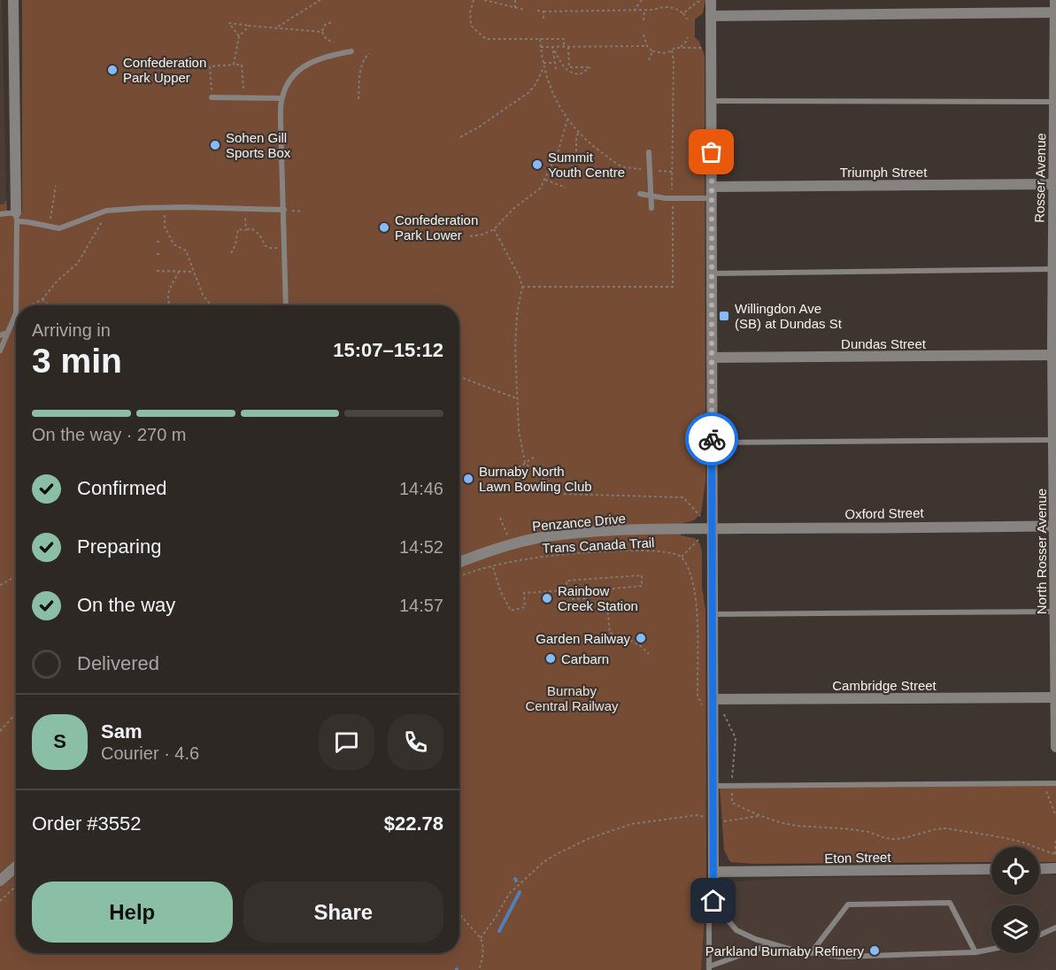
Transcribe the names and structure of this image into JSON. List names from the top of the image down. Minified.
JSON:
{"streets":{"street":["Triumph Street","Rosser Avenue","Dundas Street","Oxford Street","Penzance Drive","North Rosser Avenue","Cambridge Street","Eton Street"],"path":["Trans Canada Trail"]},"crossings":[["Triumph Street","Rosser Avenue"],["Rosser Avenue","Dundas Street"],["Rosser Avenue","North Rosser Avenue"],["Dundas Street","North Rosser Avenue"],["Oxford Street","Penzance Drive"],["Oxford Street","North Rosser Avenue"],["North Rosser Avenue","Cambridge Street"]],"parks":["Burnaby Central Railway"],"places":{"other":["Confederation Park Upper","Sohen Gill Sports Box","Summit Youth Centre","Confederation Park Lower","Burnaby North Lawn Bowling Club","Rainbow Creek Station","Garden Railway","Carbarn","Parkland Burnaby Refinery"],"transit":["Willingdon Ave (SB) at Dundas St"]},"page":{"heading":["3 min","Arriving in","15:07–15:12"],"panel":["Sam","Courier · 4.6","Order #3552","$22.78"],"bar":"On the way · 270 m","list":[["Confirmed","14:46"],["Preparing","14:52"],["On the way","14:57"],"Delivered"],"round":"S","buttons":["Help","Share"]}}
